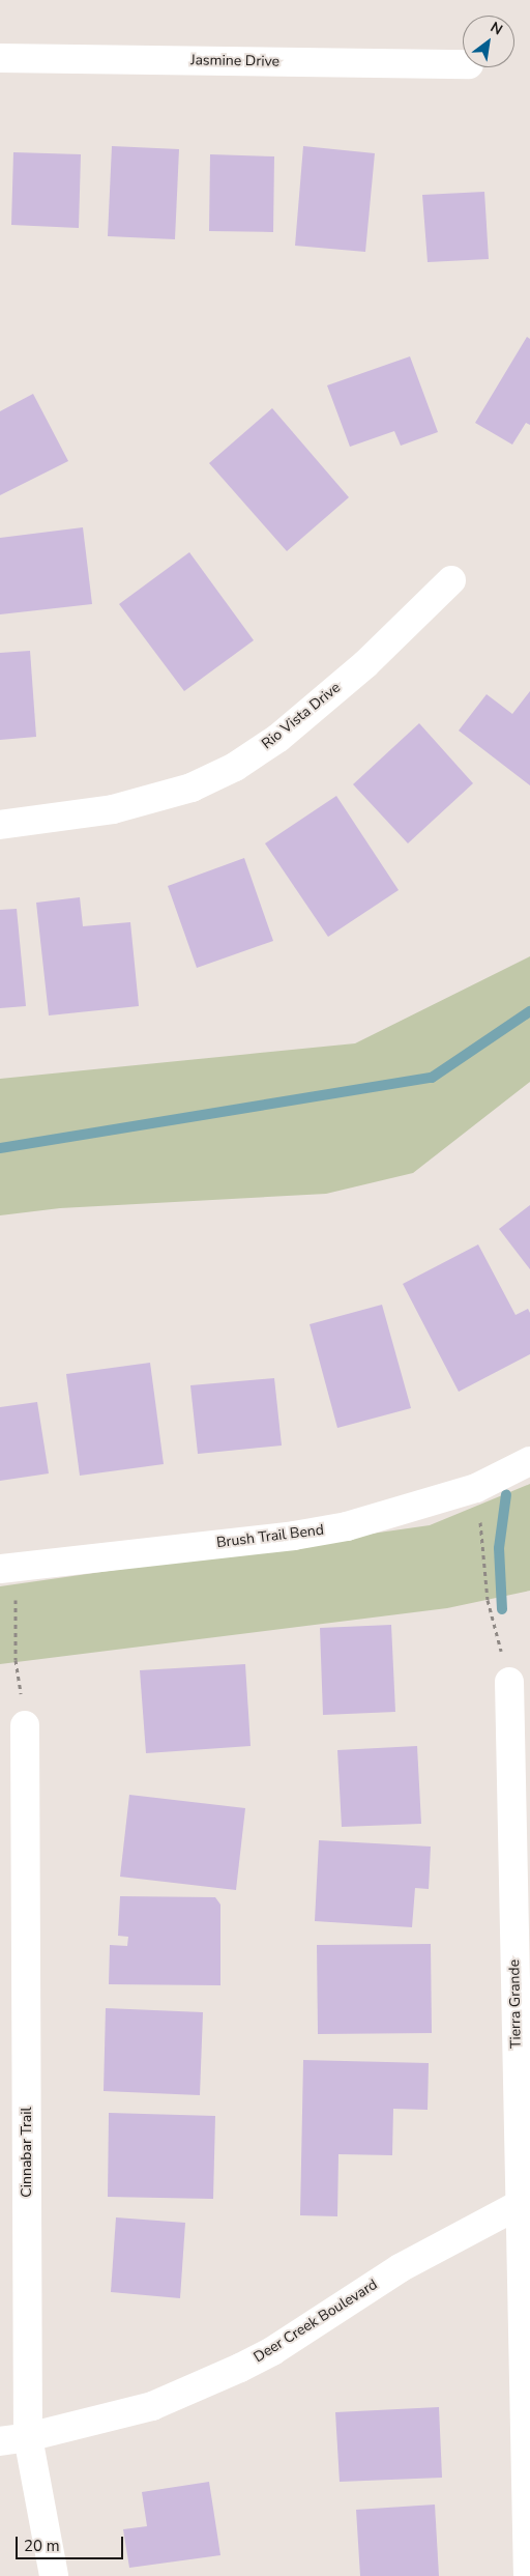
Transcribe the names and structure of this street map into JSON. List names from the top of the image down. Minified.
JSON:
{"streets":{"street":["Jasmine Drive","Rio Vista Drive","Brush Trail Bend","Tierra Grande","Cinnabar Trail","Deer Creek Boulevard"]},"crossings":[["Tierra Grande","Deer Creek Boulevard"],["Cinnabar Trail","Deer Creek Boulevard"]],"scale_bar":"20 m","north":"top right"}
